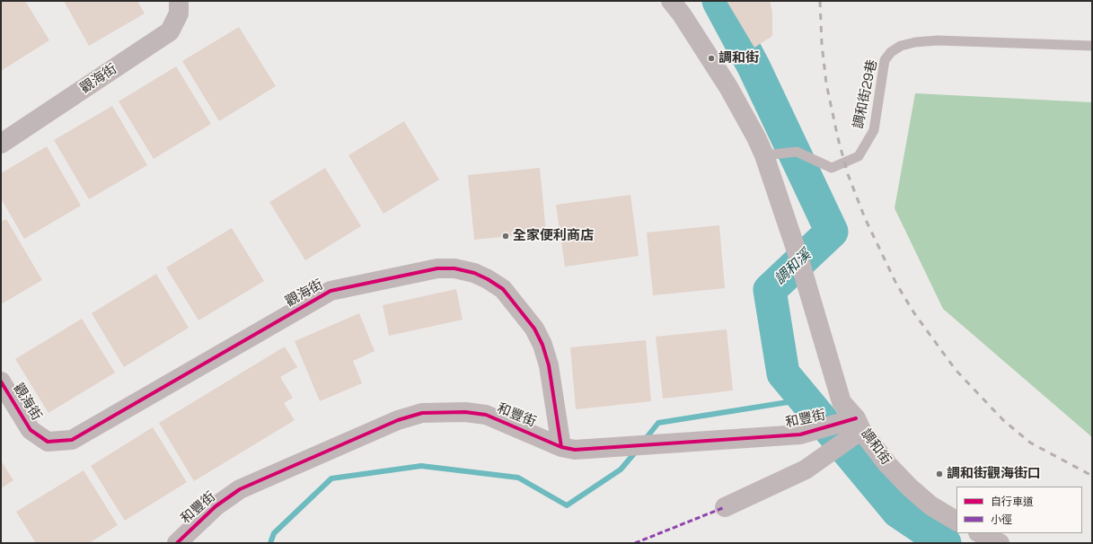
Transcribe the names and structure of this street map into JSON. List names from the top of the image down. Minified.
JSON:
{"streets":{"street":["觀海街","和豐街","調和街"],"lane":["調和街29巷"]},"crossings":[["觀海街","和豐街"],["調和街29巷","調和街"],["和豐街","調和街"]],"water":["調和溪"],"places":["調和街","全家便利商店","調和街觀海街口"],"legend":["自行車道","小徑"]}
